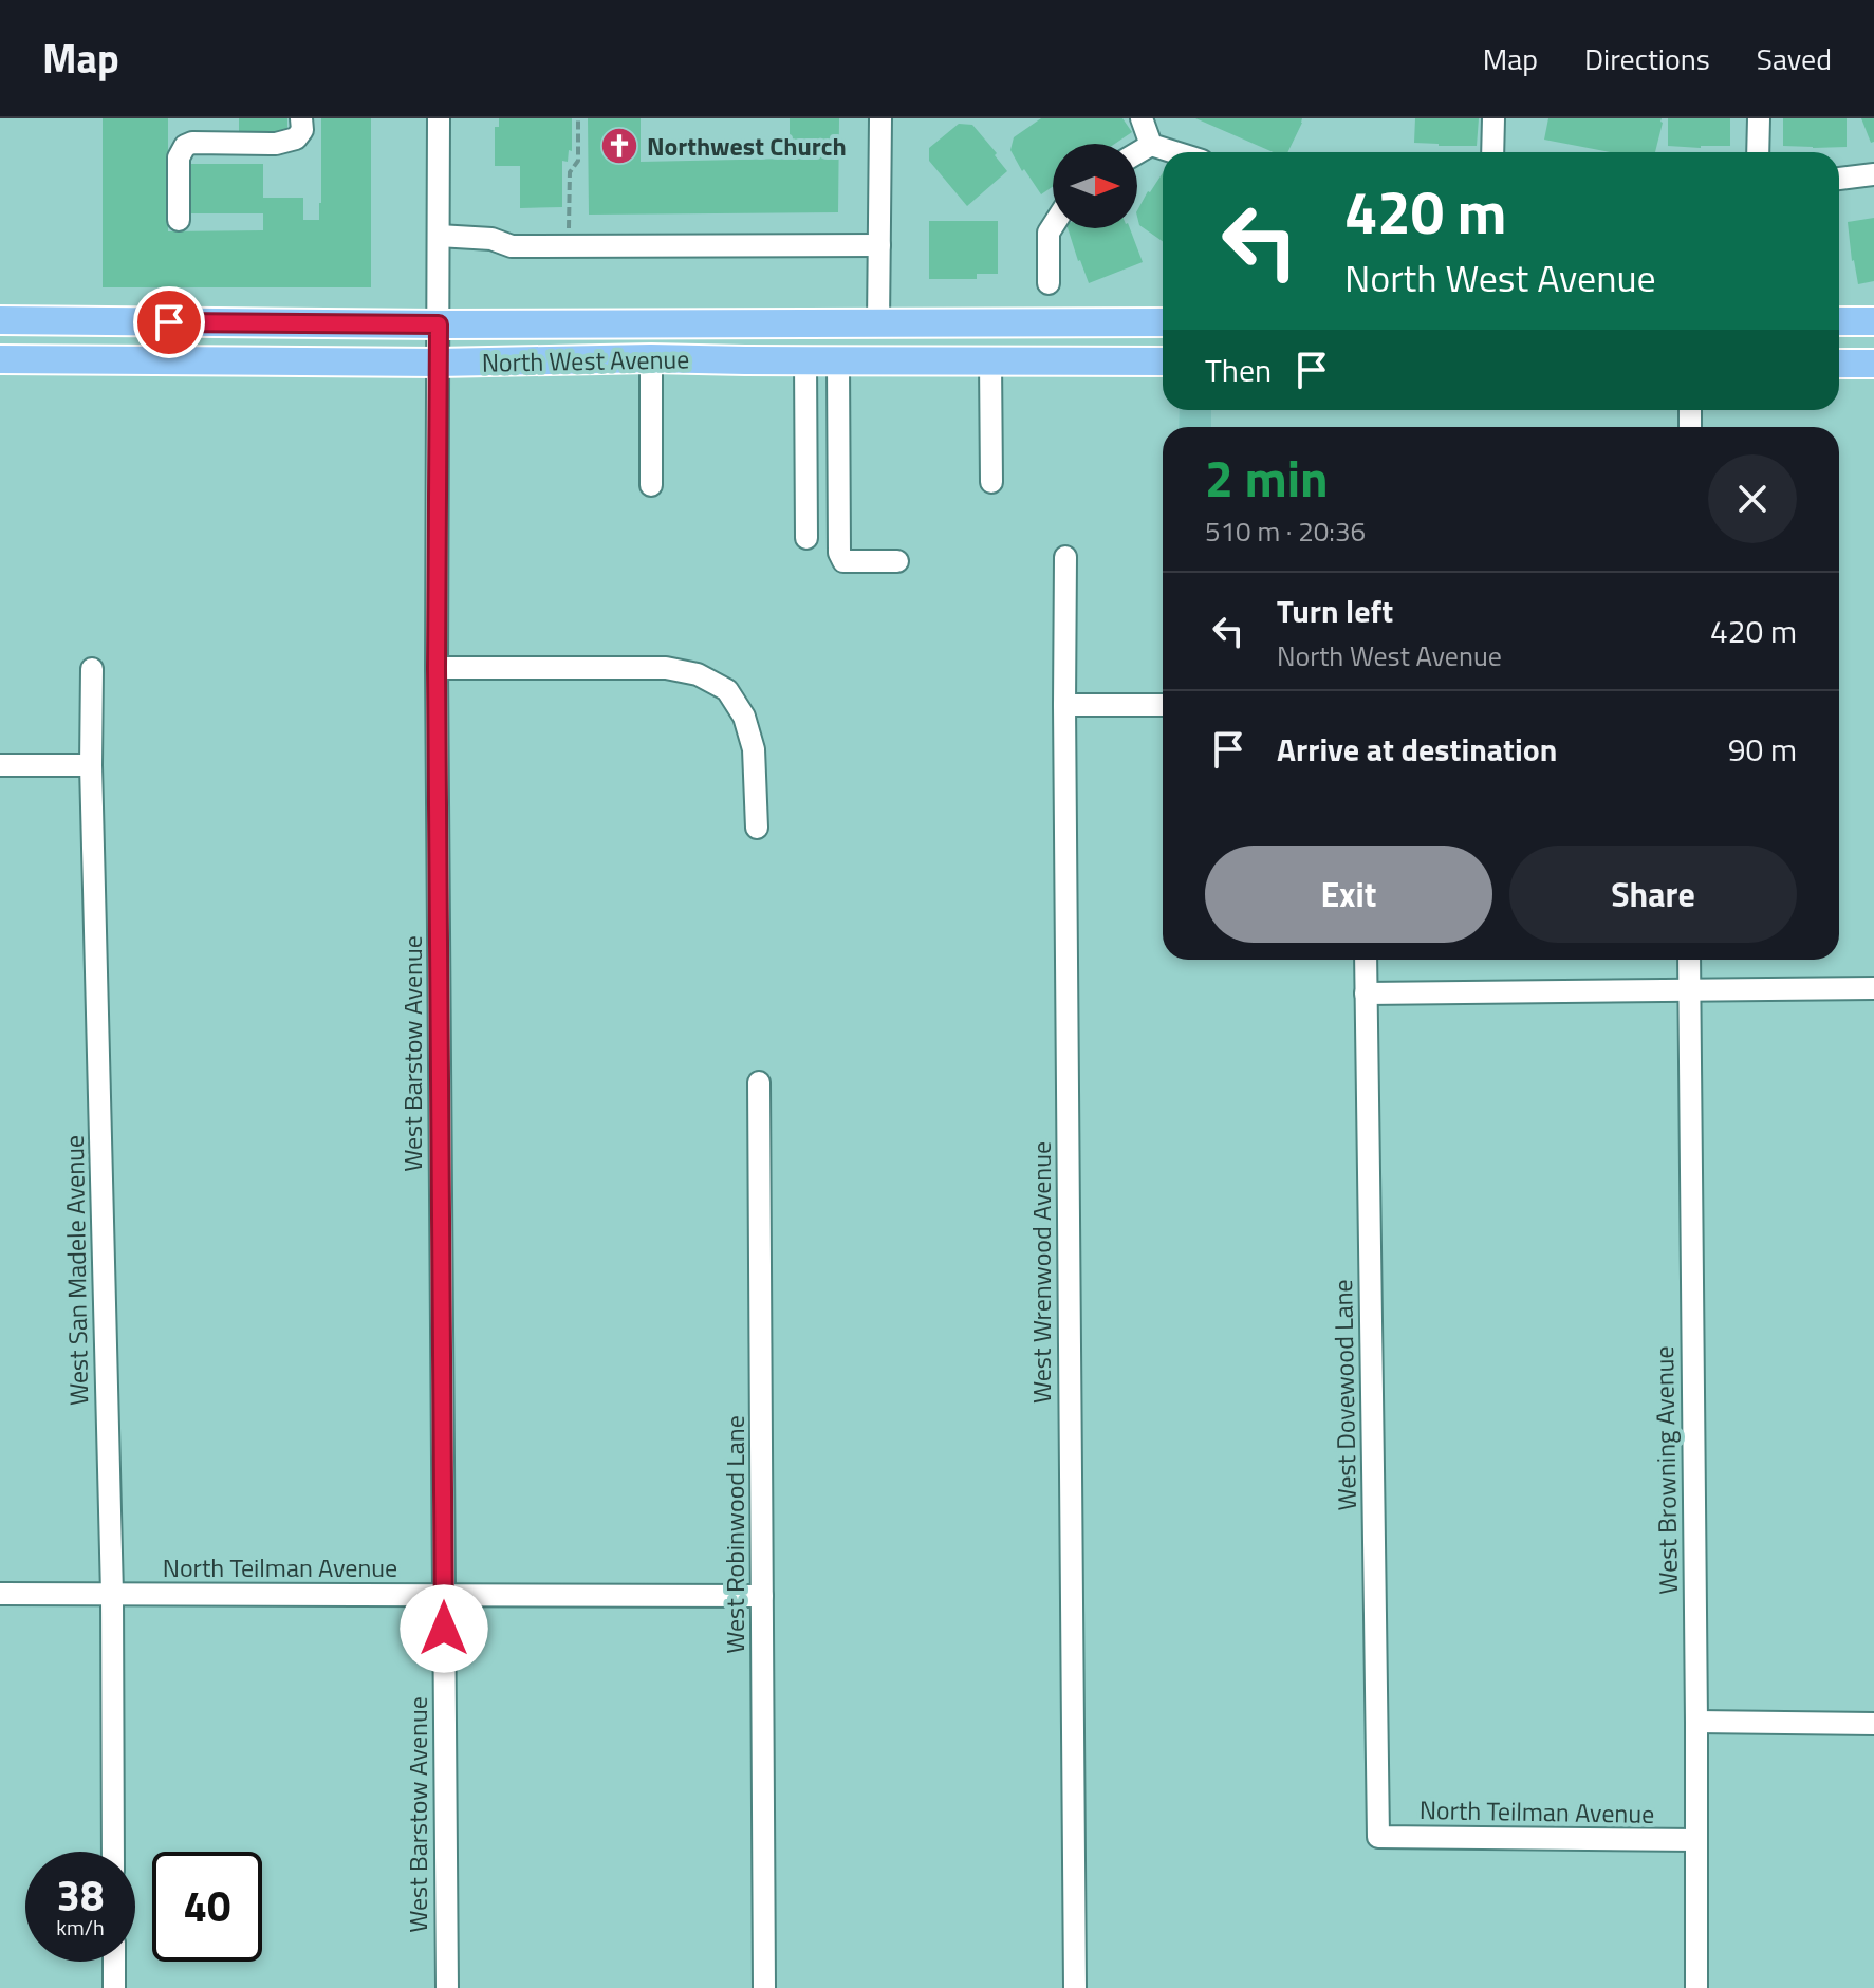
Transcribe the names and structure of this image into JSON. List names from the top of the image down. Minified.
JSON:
{"streets":{"main road":["North West Avenue"],"street":["West Barstow Avenue","West San Madele Avenue","West Wrenwood Avenue","West Dovewood Lane","West Browning Avenue","West Robinwood Lane","North Teilman Avenue"]},"crossings":[["North West Avenue","West Barstow Avenue"],["West Barstow Avenue","North Teilman Avenue"],["West San Madele Avenue","North Teilman Avenue"],["West Dovewood Lane","North Teilman Avenue"],["West Browning Avenue","North Teilman Avenue"],["West Robinwood Lane","North Teilman Avenue"]],"places":{"church":["Northwest Church"]},"north":"right","page":{"header":"Map","nav":["Map","Directions","Saved"],"turn":["420 m","North West Avenue"],"then":"Then","heading":["2 min","510 m · 20:36"],"list":[{"name":"Turn left","note":"North West Avenue","value":"420 m"},{"name":"Arrive at destination","value":"90 m"}],"buttons":["Exit","Share"],"speed":"38 km/h","limit":"40"}}
